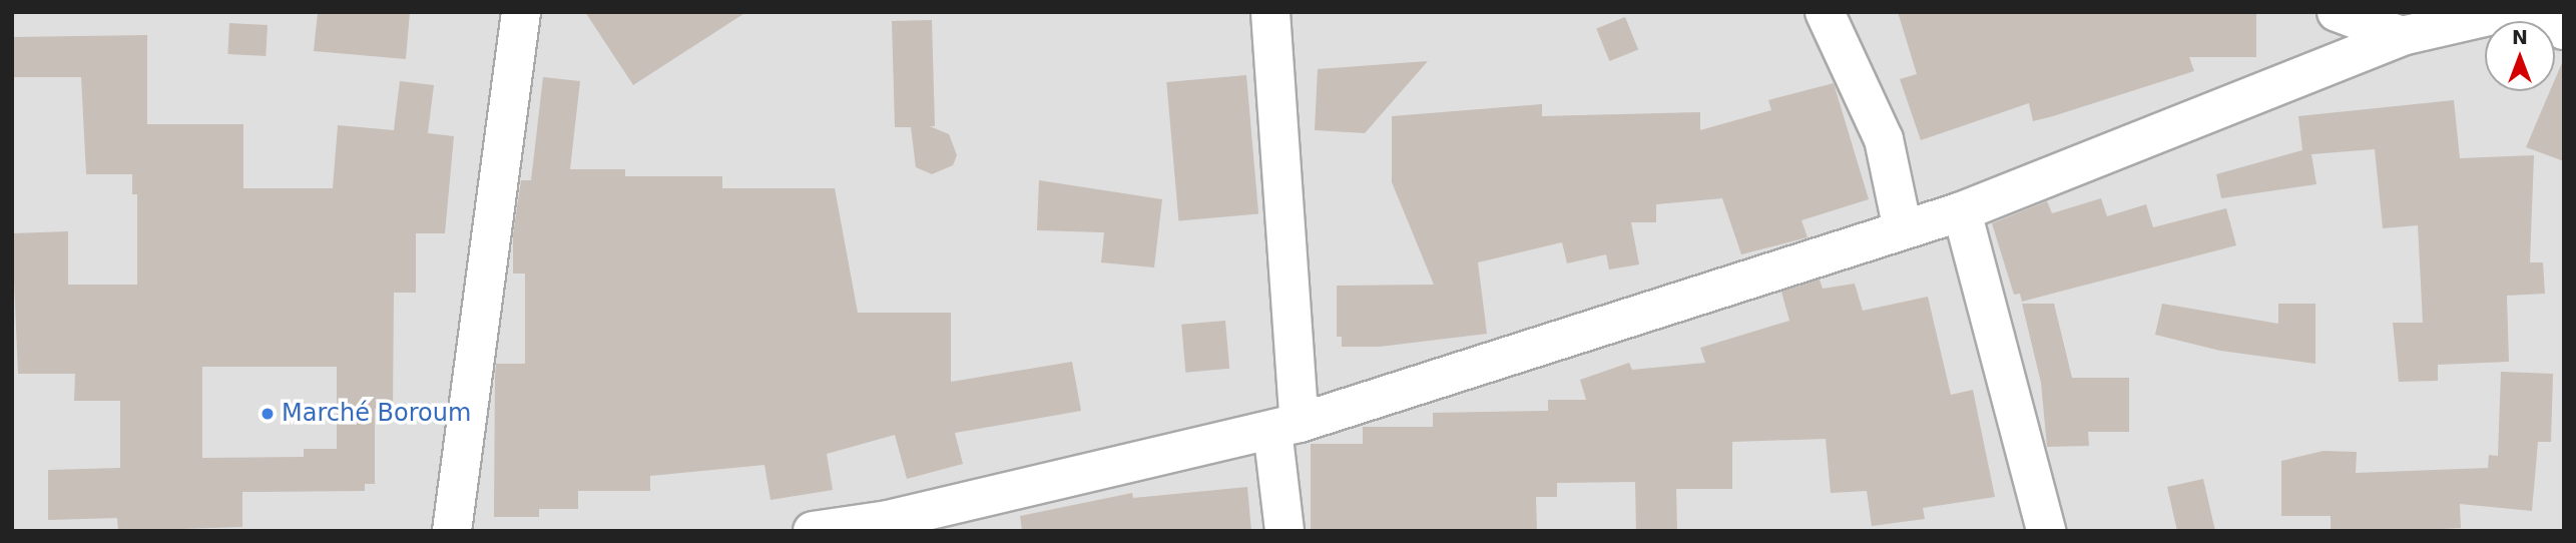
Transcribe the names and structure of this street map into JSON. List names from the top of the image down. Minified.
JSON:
{"places":["Marché Boroum"],"north":"top"}
